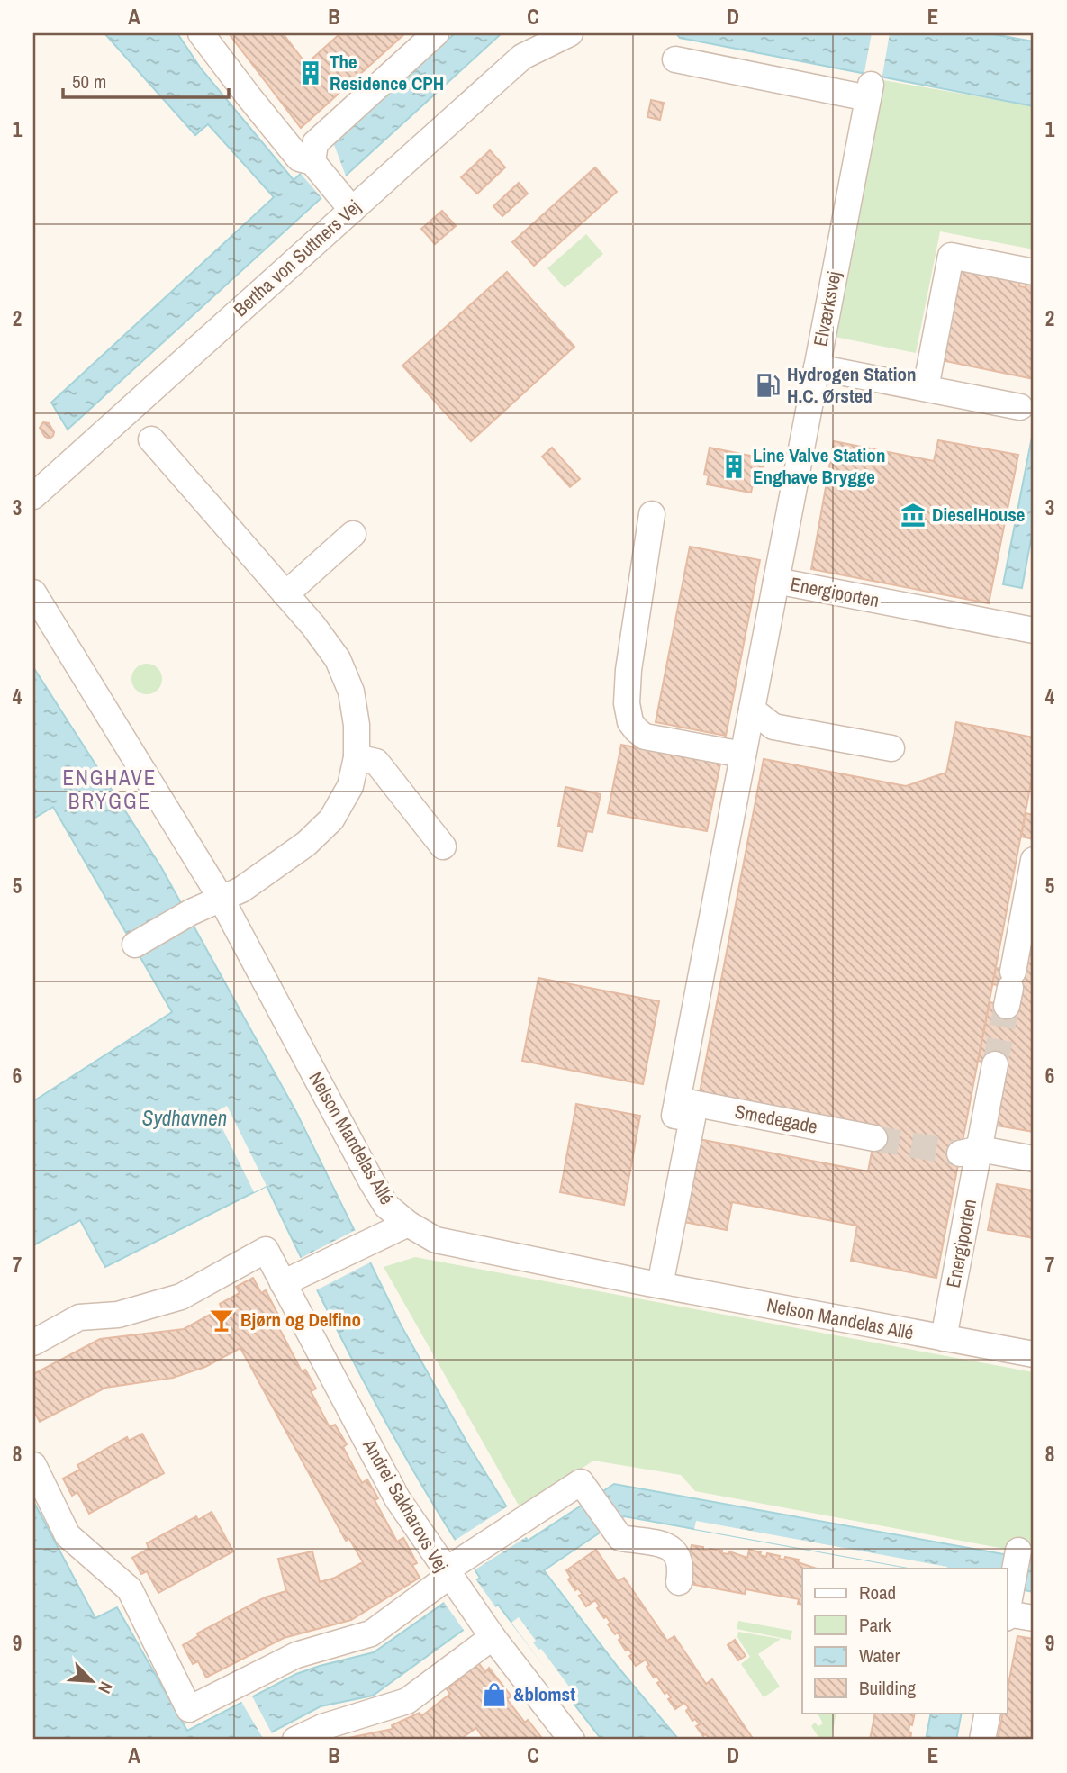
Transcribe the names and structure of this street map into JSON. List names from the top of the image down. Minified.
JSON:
{"streets":{"street":["Bertha von Suttners Vej","Elværksvej","Energiporten","Smedegade","Nelson Mandelas Allé","Andrei Sakharovs Vej"]},"crossings":[["Elværksvej","Energiporten"],["Energiporten","Nelson Mandelas Allé"]],"districts":["ENGHAVE BRYGGE"],"water":["Sydhavnen"],"places":{"building":["The Residence CPH","Line Valve Station Enghave Brygge"],"fuel station":["Hydrogen Station H.C. Ørsted"],"museum":["DieselHouse"],"bar":["Bjørn og Delfino"],"shop":["&blomst"]},"legend":["Road","Park","Water","Building"],"scale_bar":"50 m","north":"bottom right","grid":{"columns":["A","B","C","D","E"],"rows":["1","2","3","4","5","6","7","8","9"]}}
